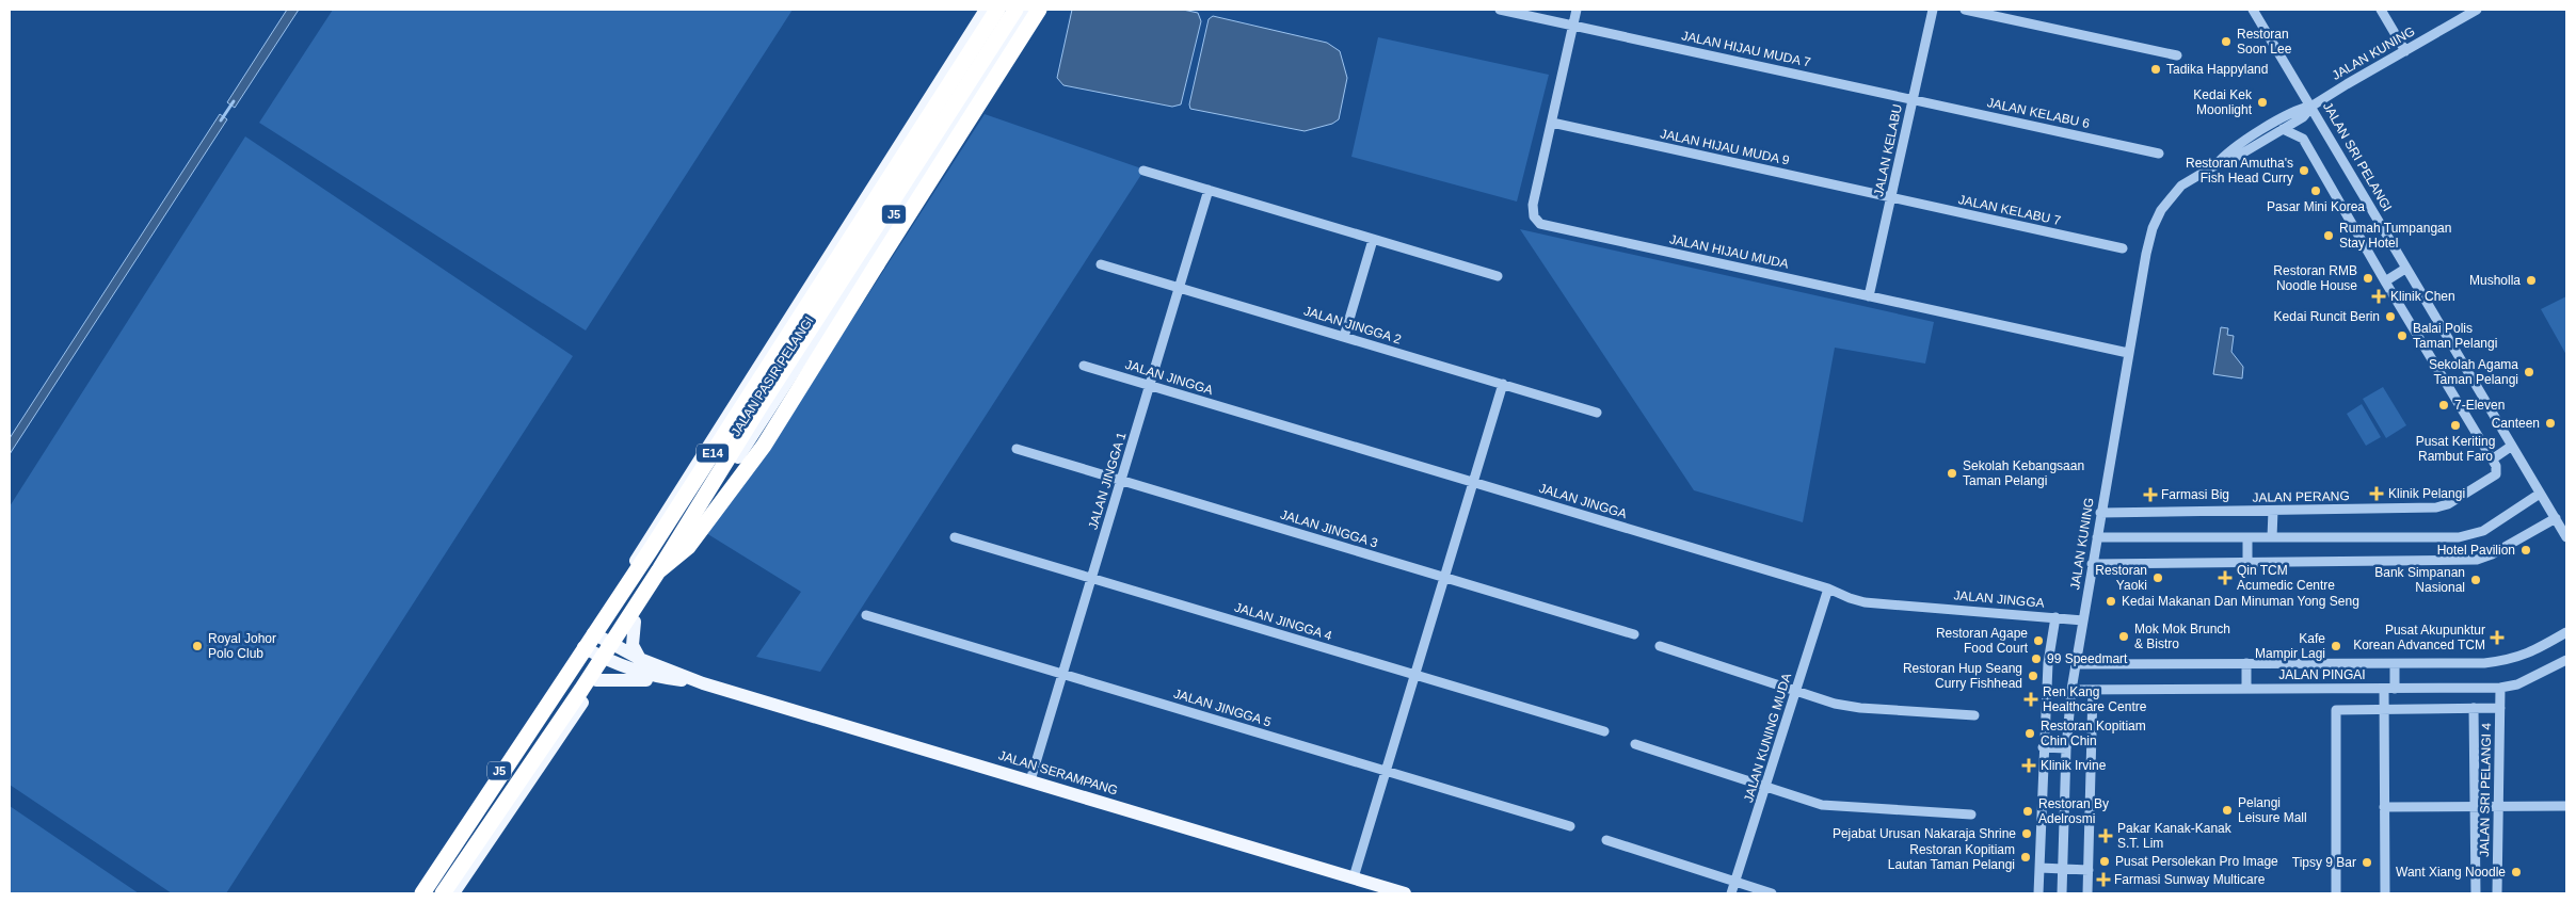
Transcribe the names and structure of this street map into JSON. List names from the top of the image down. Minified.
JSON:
{"streets":{"highway":["E14"],"main road":["J5","JALAN PASIR PELANGI","JALAN SERAMPANG"],"street":["JALAN HIJAU MUDA 7","JALAN KUNING","JALAN KELABU 6","JALAN HIJAU MUDA 9","JALAN KELABU","JALAN SRI PELANGI","JALAN KELABU 7","JALAN HIJAU MUDA","JALAN JINGGA 2","JALAN JINGGA","JALAN JINGGA 1","JALAN PERANG","JALAN JINGGA 3","JALAN JINGGA 4","JALAN PINGAI","JALAN JINGGA 5","JALAN KUNING MUDA","JALAN SRI PELANGI 4"]},"crossings":[["JALAN HIJAU MUDA 7","JALAN KELABU 6"],["JALAN HIJAU MUDA 7","JALAN KELABU"],["JALAN HIJAU MUDA 7","JALAN HIJAU MUDA"],["JALAN KUNING","JALAN SRI PELANGI"],["JALAN KUNING","JALAN HIJAU MUDA"],["JALAN KUNING","JALAN JINGGA"],["JALAN KUNING","JALAN PERANG"],["JALAN KUNING","JALAN PINGAI"],["JALAN KELABU 6","JALAN KELABU"],["JALAN HIJAU MUDA 9","JALAN KELABU"],["JALAN HIJAU MUDA 9","JALAN KELABU 7"],["JALAN HIJAU MUDA 9","JALAN HIJAU MUDA"],["JALAN KELABU","JALAN KELABU 7"],["JALAN KELABU","JALAN HIJAU MUDA"],["JALAN JINGGA 2","JALAN JINGGA 1"],["JALAN PASIR PELANGI","JALAN SERAMPANG"],["JALAN JINGGA","JALAN JINGGA 1"],["JALAN JINGGA","JALAN KUNING MUDA"],["JALAN JINGGA 1","JALAN JINGGA 3"],["JALAN JINGGA 1","JALAN JINGGA 4"],["JALAN JINGGA 1","JALAN JINGGA 5"],["JALAN JINGGA 1","JALAN SERAMPANG"],["JALAN PINGAI","JALAN SRI PELANGI 4"]],"places":{"other":["Restoran Soon Lee","Tadika Happyland","Kedai Kek Moonlight","Restoran Amutha's Fish Head Curry","Pasar Mini Korea","Rumah Tumpangan Stay Hotel","Restoran RMB Noodle House","Musholla","Kedai Runcit Berin","Balai Polis Taman Pelangi","Sekolah Agama Taman Pelangi","7-Eleven","Canteen","Pusat Keriting Rambut Faro","Sekolah Kebangsaan Taman Pelangi","Hotel Pavilion","Restoran Yaoki","Bank Simpanan Nasional","Kedai Makanan Dan Minuman Yong Seng","Mok Mok Brunch & Bistro","Restoran Agape Food Court","Royal Johor Polo Club","Kafe Mampir Lagi","99 Speedmart","Restoran Hup Seang Curry Fishhead","Restoran Kopitiam Chin Chin","Pelangi Leisure Mall","Restoran By Adelrosmi","Pejabat Urusan Nakaraja Shrine","Restoran Kopitiam Lautan Taman Pelangi","Pusat Persolekan Pro Image","Tipsy 9 Bar","Want Xiang Noodle"],"health":["Klinik Chen","Klinik Pelangi","Farmasi Big","Qin TCM Acumedic Centre","Pusat Akupunktur Korean Advanced TCM","Ren Kang Healthcare Centre","Klinik Irvine","Pakar Kanak-Kanak S.T. Lim","Farmasi Sunway Multicare"]}}
